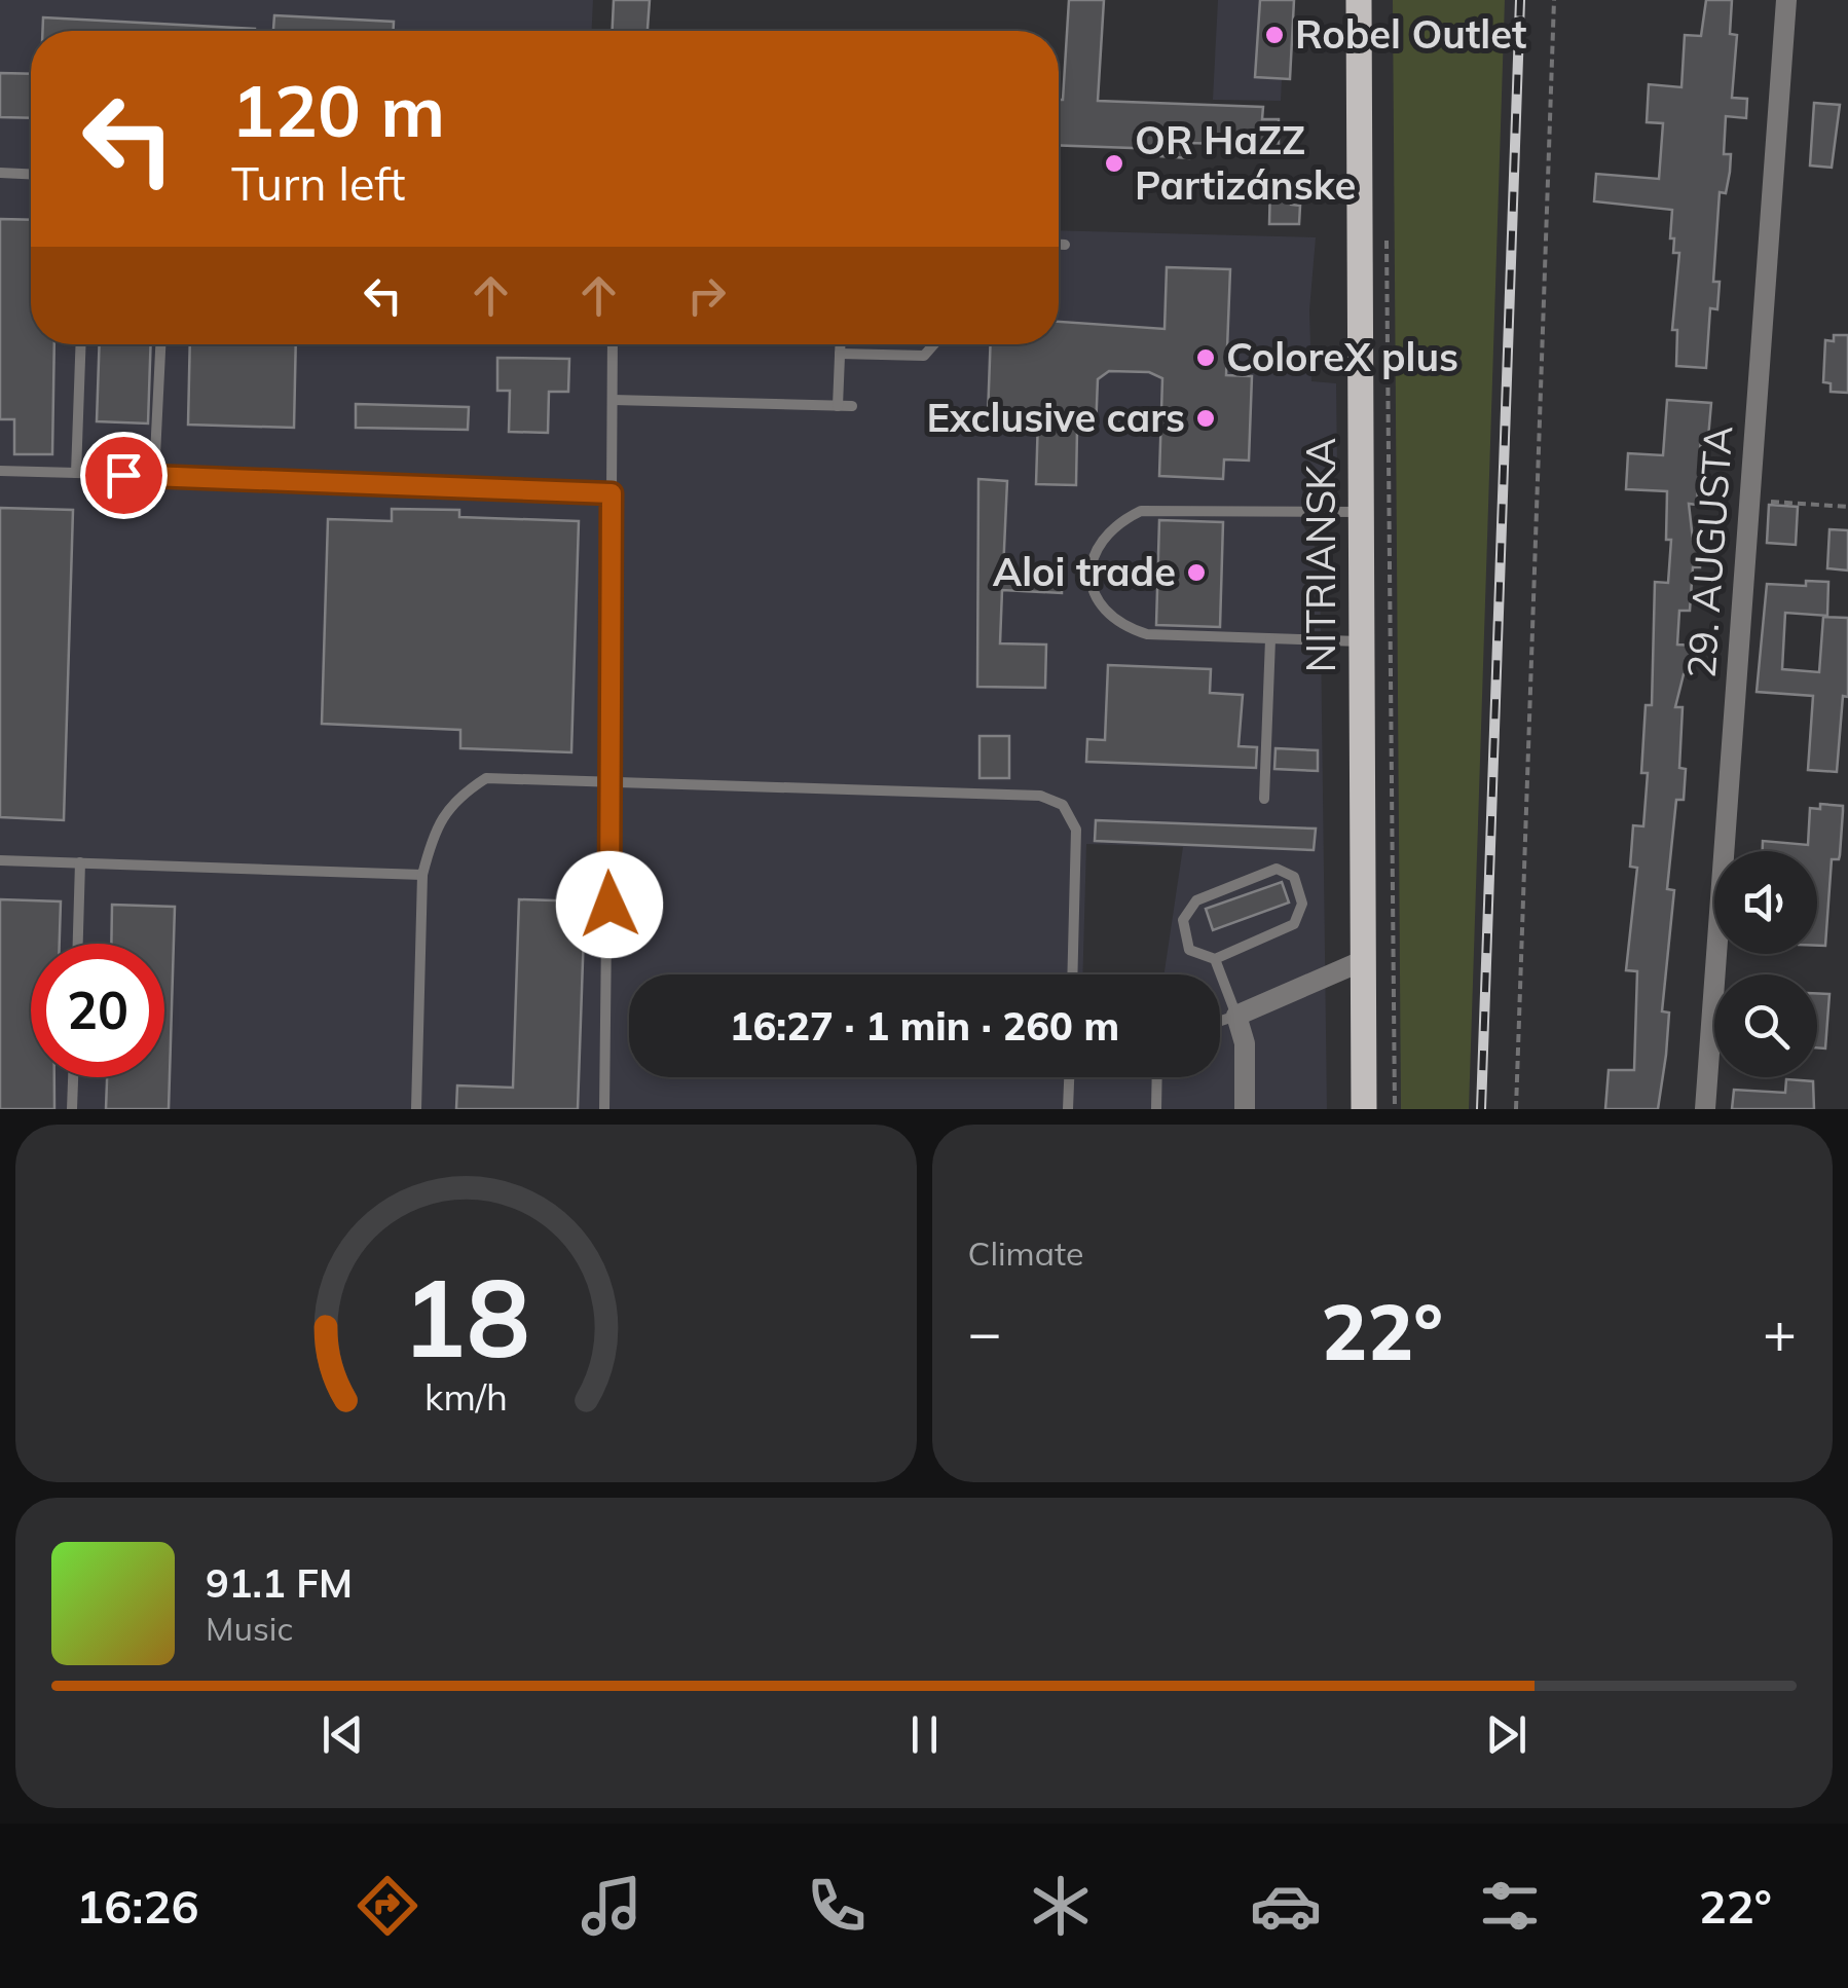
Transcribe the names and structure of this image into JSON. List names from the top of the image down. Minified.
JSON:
{"streets":{"main road":["NITRIANSKA"],"street":["29. AUGUSTA"]},"places":["Robel Outlet","OR HaZZ Partizánske","ColoreX plus","Exclusive cars","Aloi trade"],"page":{"turn":["120 m","Turn left"],"limit":"20","trip":"16:27 · 1 min · 260 m","tile":"Climate","heat":["−","22°","+"],"song":["91.1 FM","Music"],"tabs":["16:26","22°"],"gauge":["18","km/h"]}}
